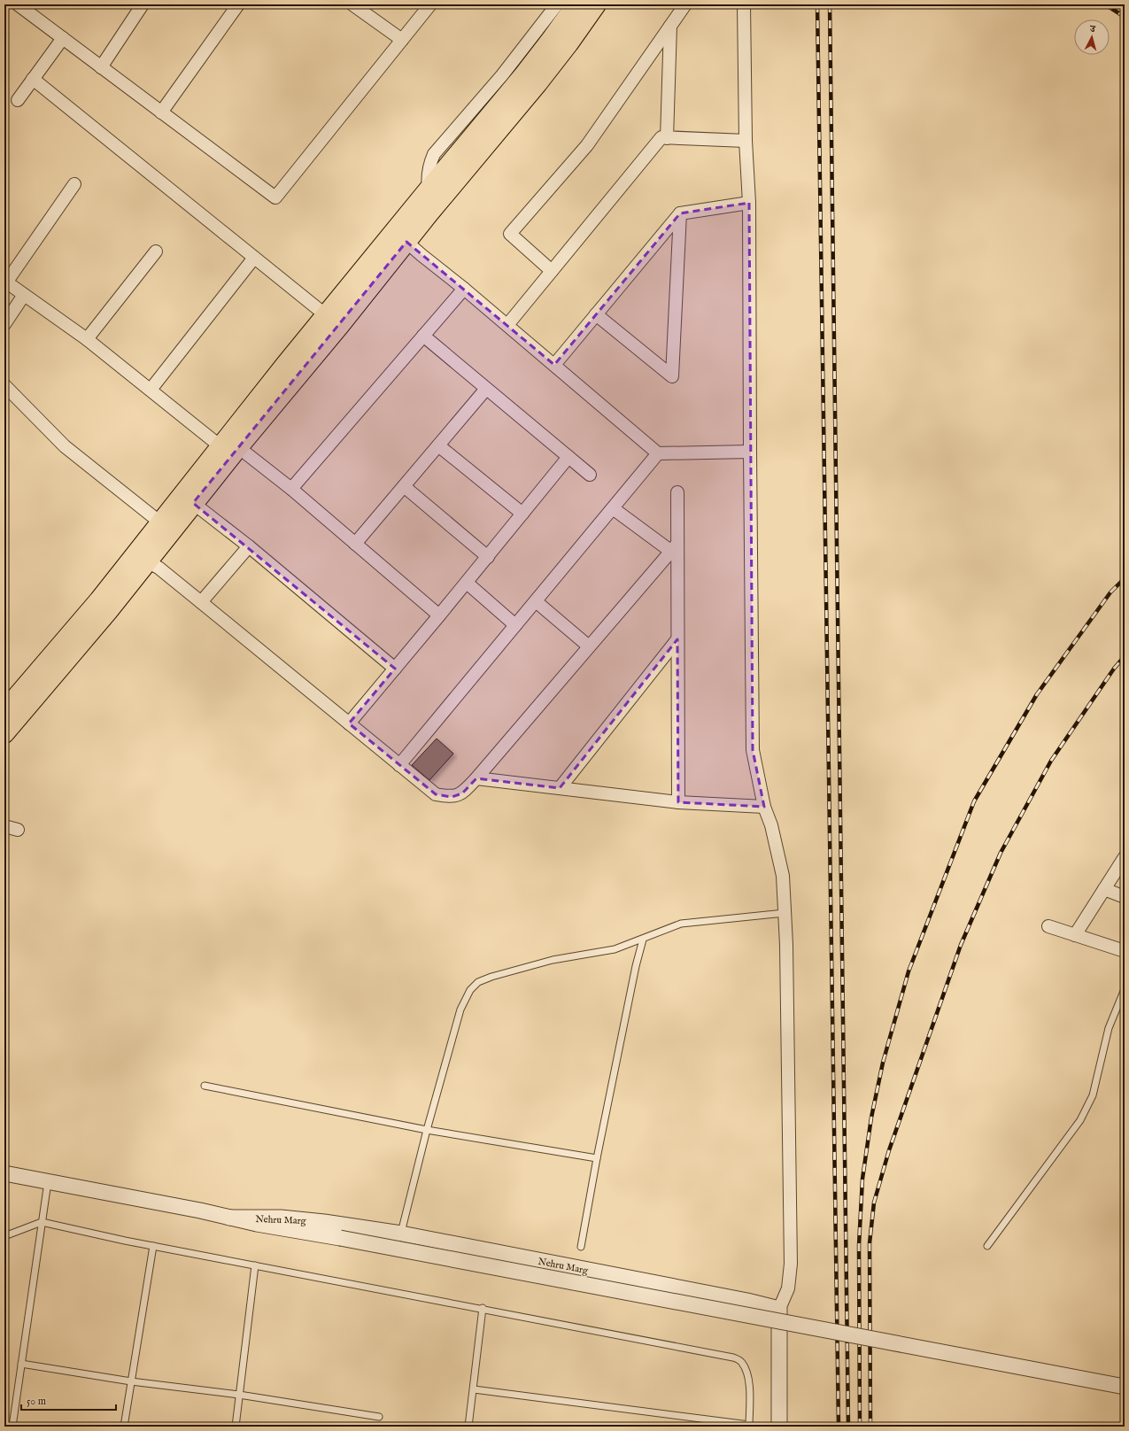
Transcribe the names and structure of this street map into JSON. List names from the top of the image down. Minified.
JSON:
{"streets":{"street":["Nehru Marg"]},"scale_bar":"50 m","north":"top"}
